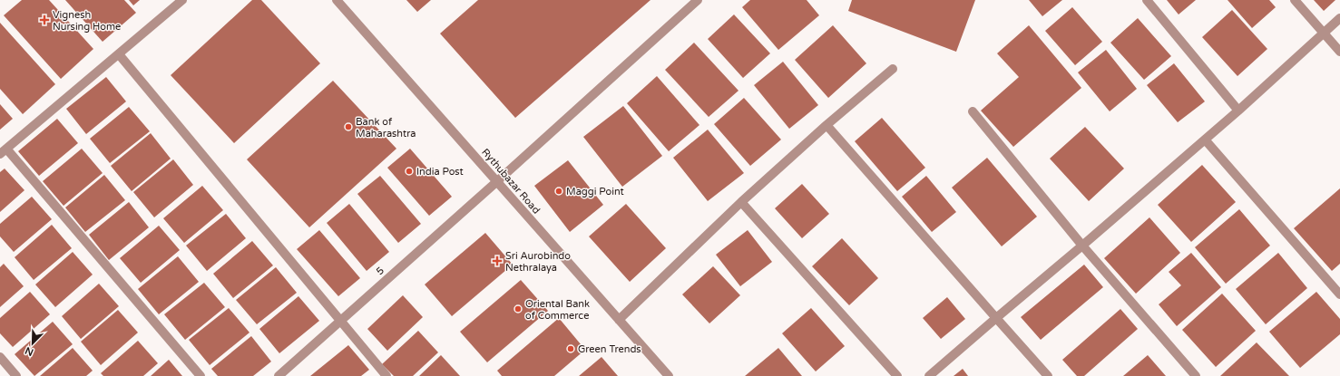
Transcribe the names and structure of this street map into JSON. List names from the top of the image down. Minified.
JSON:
{"streets":{"street":["Rythubazar Road","5"]},"crossings":[["Rythubazar Road","5"]],"places":{"health":["Vignesh Nursing Home","Sri Aurobindo Nethralaya"],"other":["Bank of Maharashtra","India Post","Maggi Point","Oriental Bank of Commerce","Green Trends"]},"north":"bottom left"}
